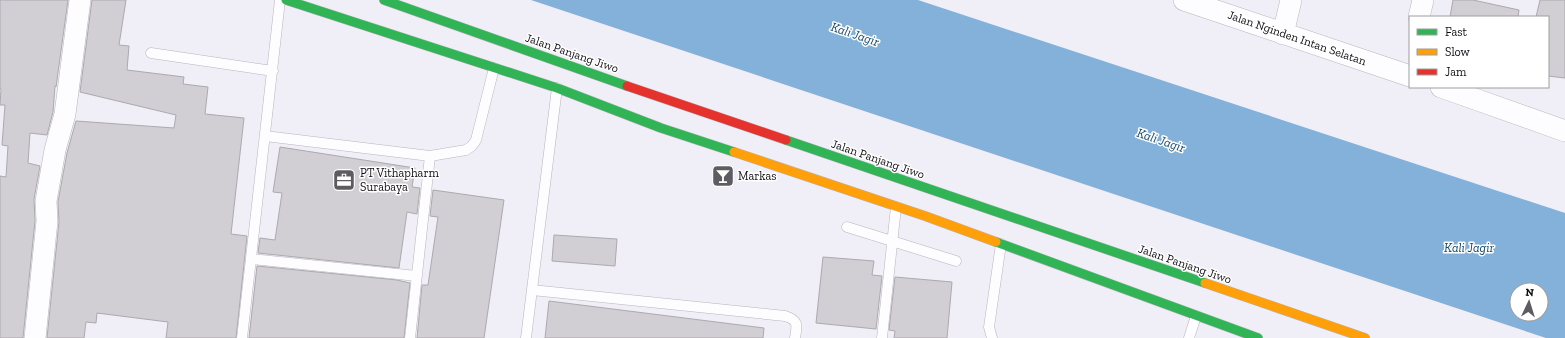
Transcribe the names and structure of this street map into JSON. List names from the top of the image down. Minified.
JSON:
{"streets":{"main road":["Jalan Panjang Jiwo"],"street":["Jalan Nginden Intan Selatan"]},"water":["Kali Jagir"],"places":{"bar":["Markas"],"office":["PT Vithapharm Surabaya"]},"legend":["Fast","Slow","Jam"],"north":"top"}
